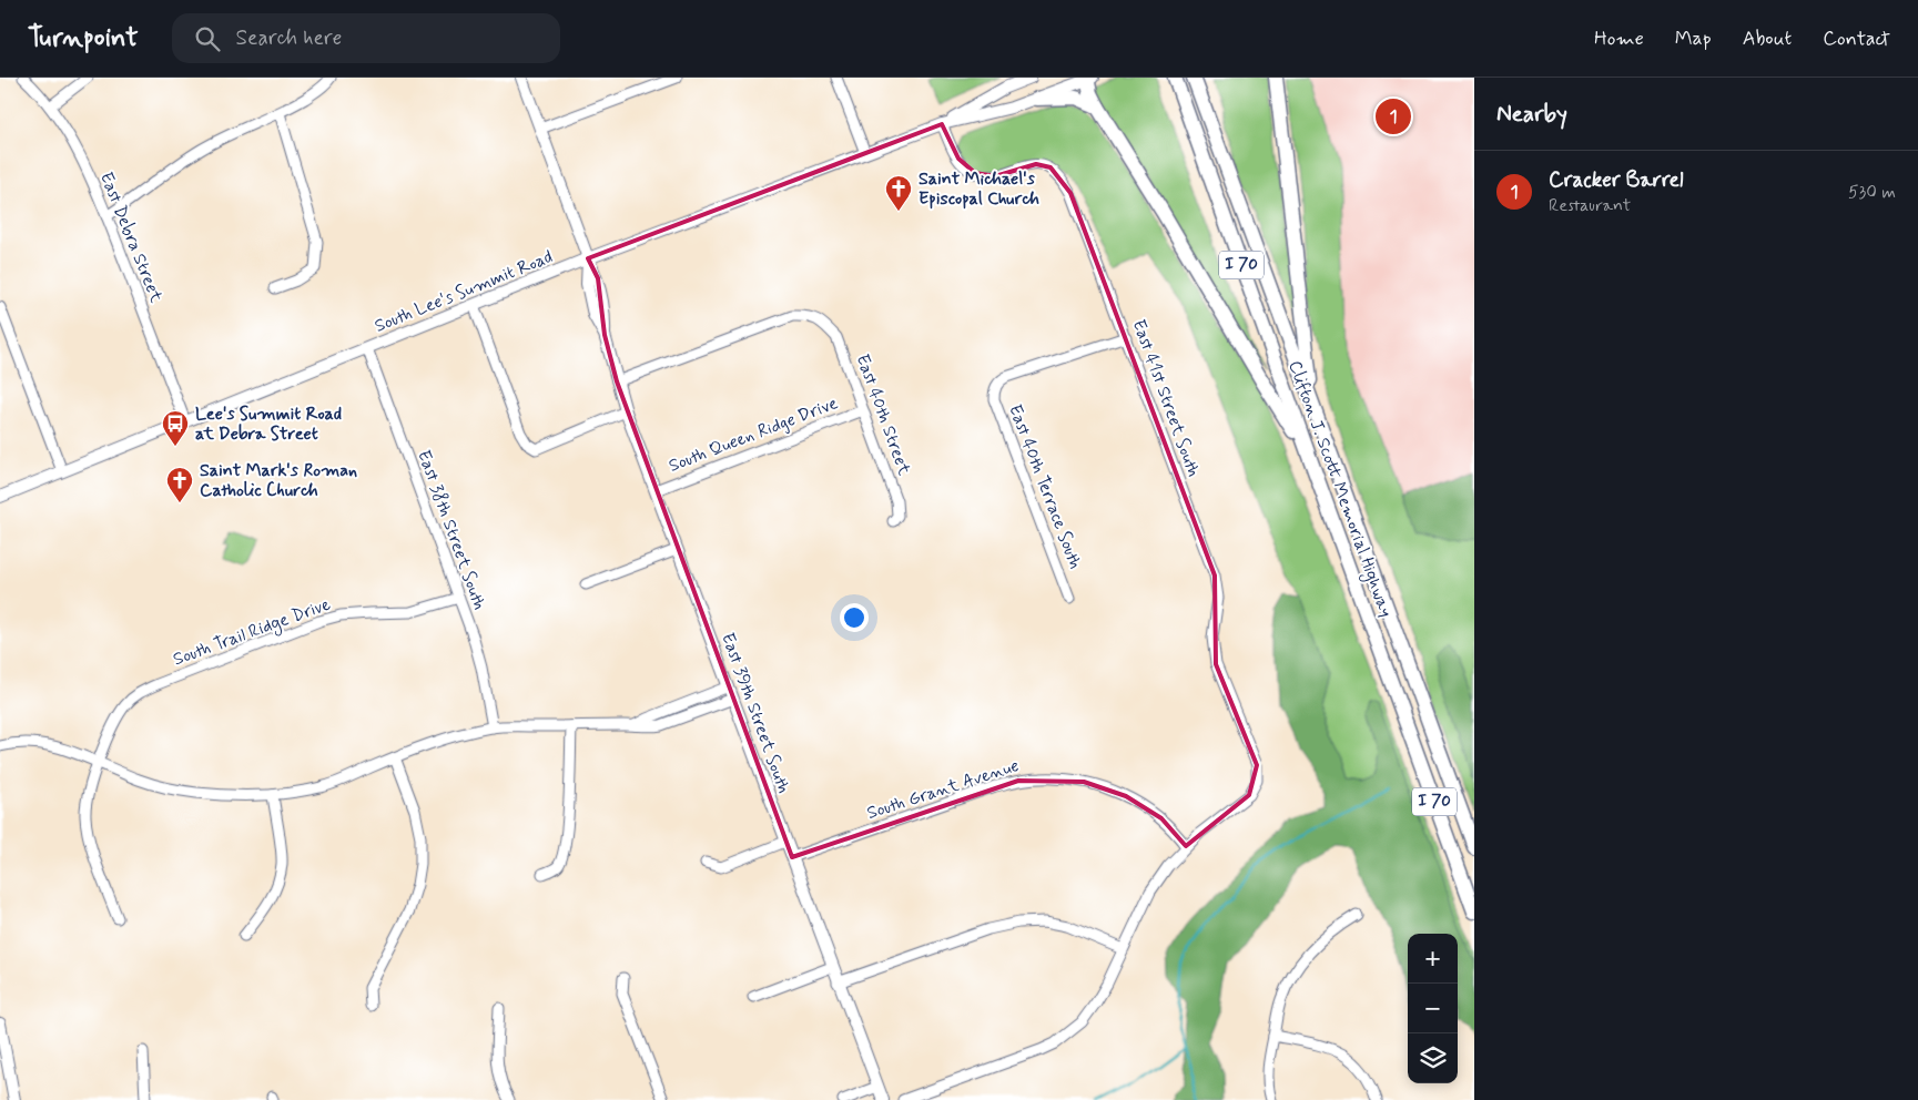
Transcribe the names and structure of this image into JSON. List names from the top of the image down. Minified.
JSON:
{"streets":{"highway":["I 70","Clifton J. Scott Memorial Highway"],"main road":["South Lee's Summit Road","East 39th Street South"],"street":["East Debra Street","East 41st Street South","East 40th Street","South Queen Ridge Drive","East 40th Terrace South","East 38th Street South","South Trail Ridge Drive","South Grant Avenue"]},"crossings":[["East Debra Street","South Lee's Summit Road"],["South Lee's Summit Road","East 41st Street South"],["South Lee's Summit Road","East 38th Street South"],["South Lee's Summit Road","East 39th Street South"],["East 41st Street South","East 40th Terrace South"],["East 41st Street South","South Grant Avenue"],["East 40th Street","South Queen Ridge Drive"],["East 40th Street","East 39th Street South"],["South Queen Ridge Drive","East 39th Street South"],["East 38th Street South","South Trail Ridge Drive"],["East 39th Street South","South Grant Avenue"]],"places":{"church":["Saint Michael's Episcopal Church","Saint Mark's Roman Catholic Church"],"bus stop":["Lee's Summit Road at Debra Street"]},"page":{"header":"Turnpoint","search":"Search here","nav":["Home","Map","About","Contact"],"heading":"Nearby","pins":"1","list":[{"mark":"1","name":"Cracker Barrel","note":"Restaurant","value":"530 m"}],"map_buttons":["+","−"]}}
